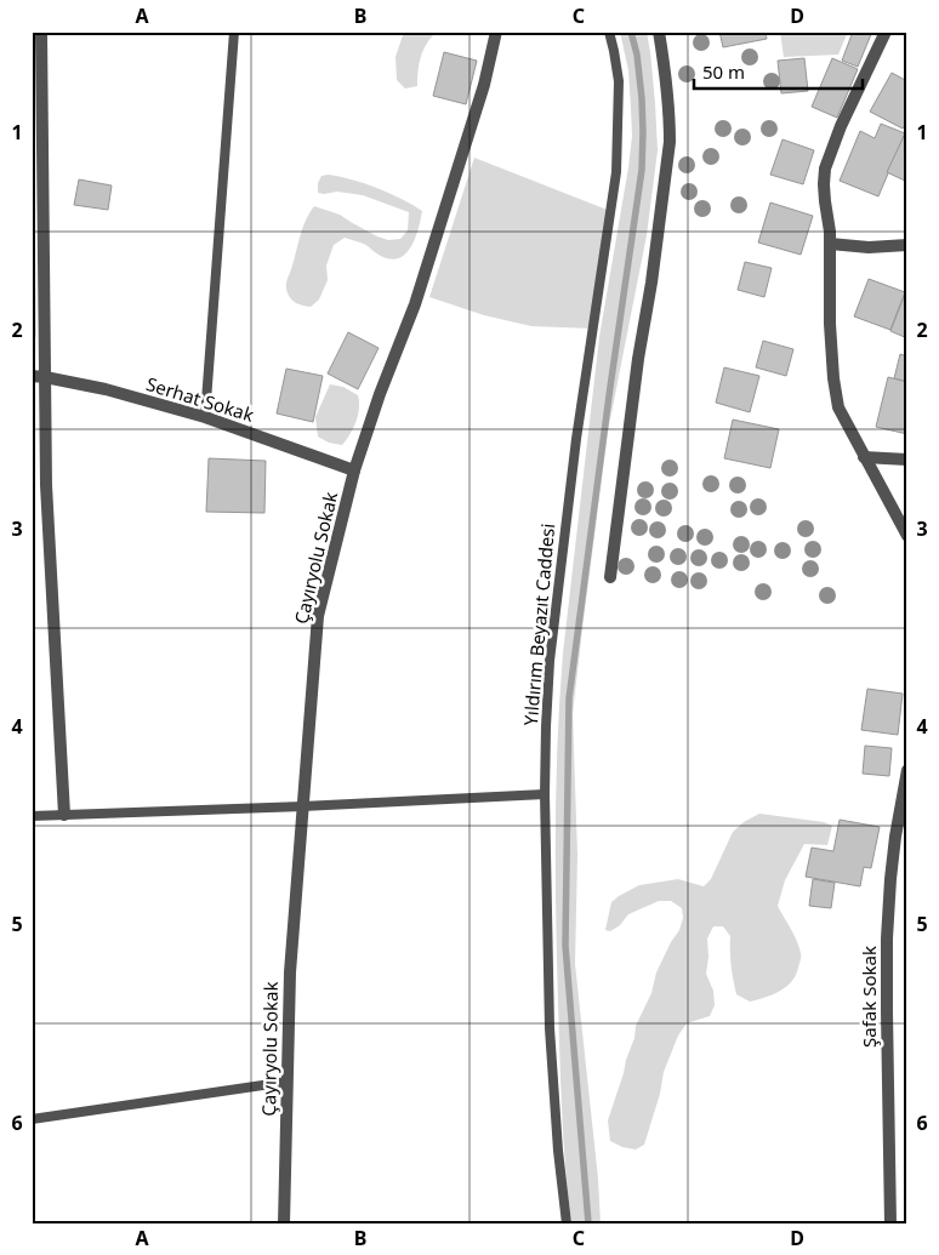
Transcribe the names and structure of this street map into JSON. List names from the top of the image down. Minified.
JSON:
{"streets":{"street":["Serhat Sokak","Çayıryolu Sokak","Şafak Sokak"],"lane":["Yıldırım Beyazıt Caddesi"]},"crossings":[["Serhat Sokak","Çayıryolu Sokak"]],"scale_bar":"50 m","grid":{"columns":["A","B","C","D"],"rows":["1","2","3","4","5","6"]}}
